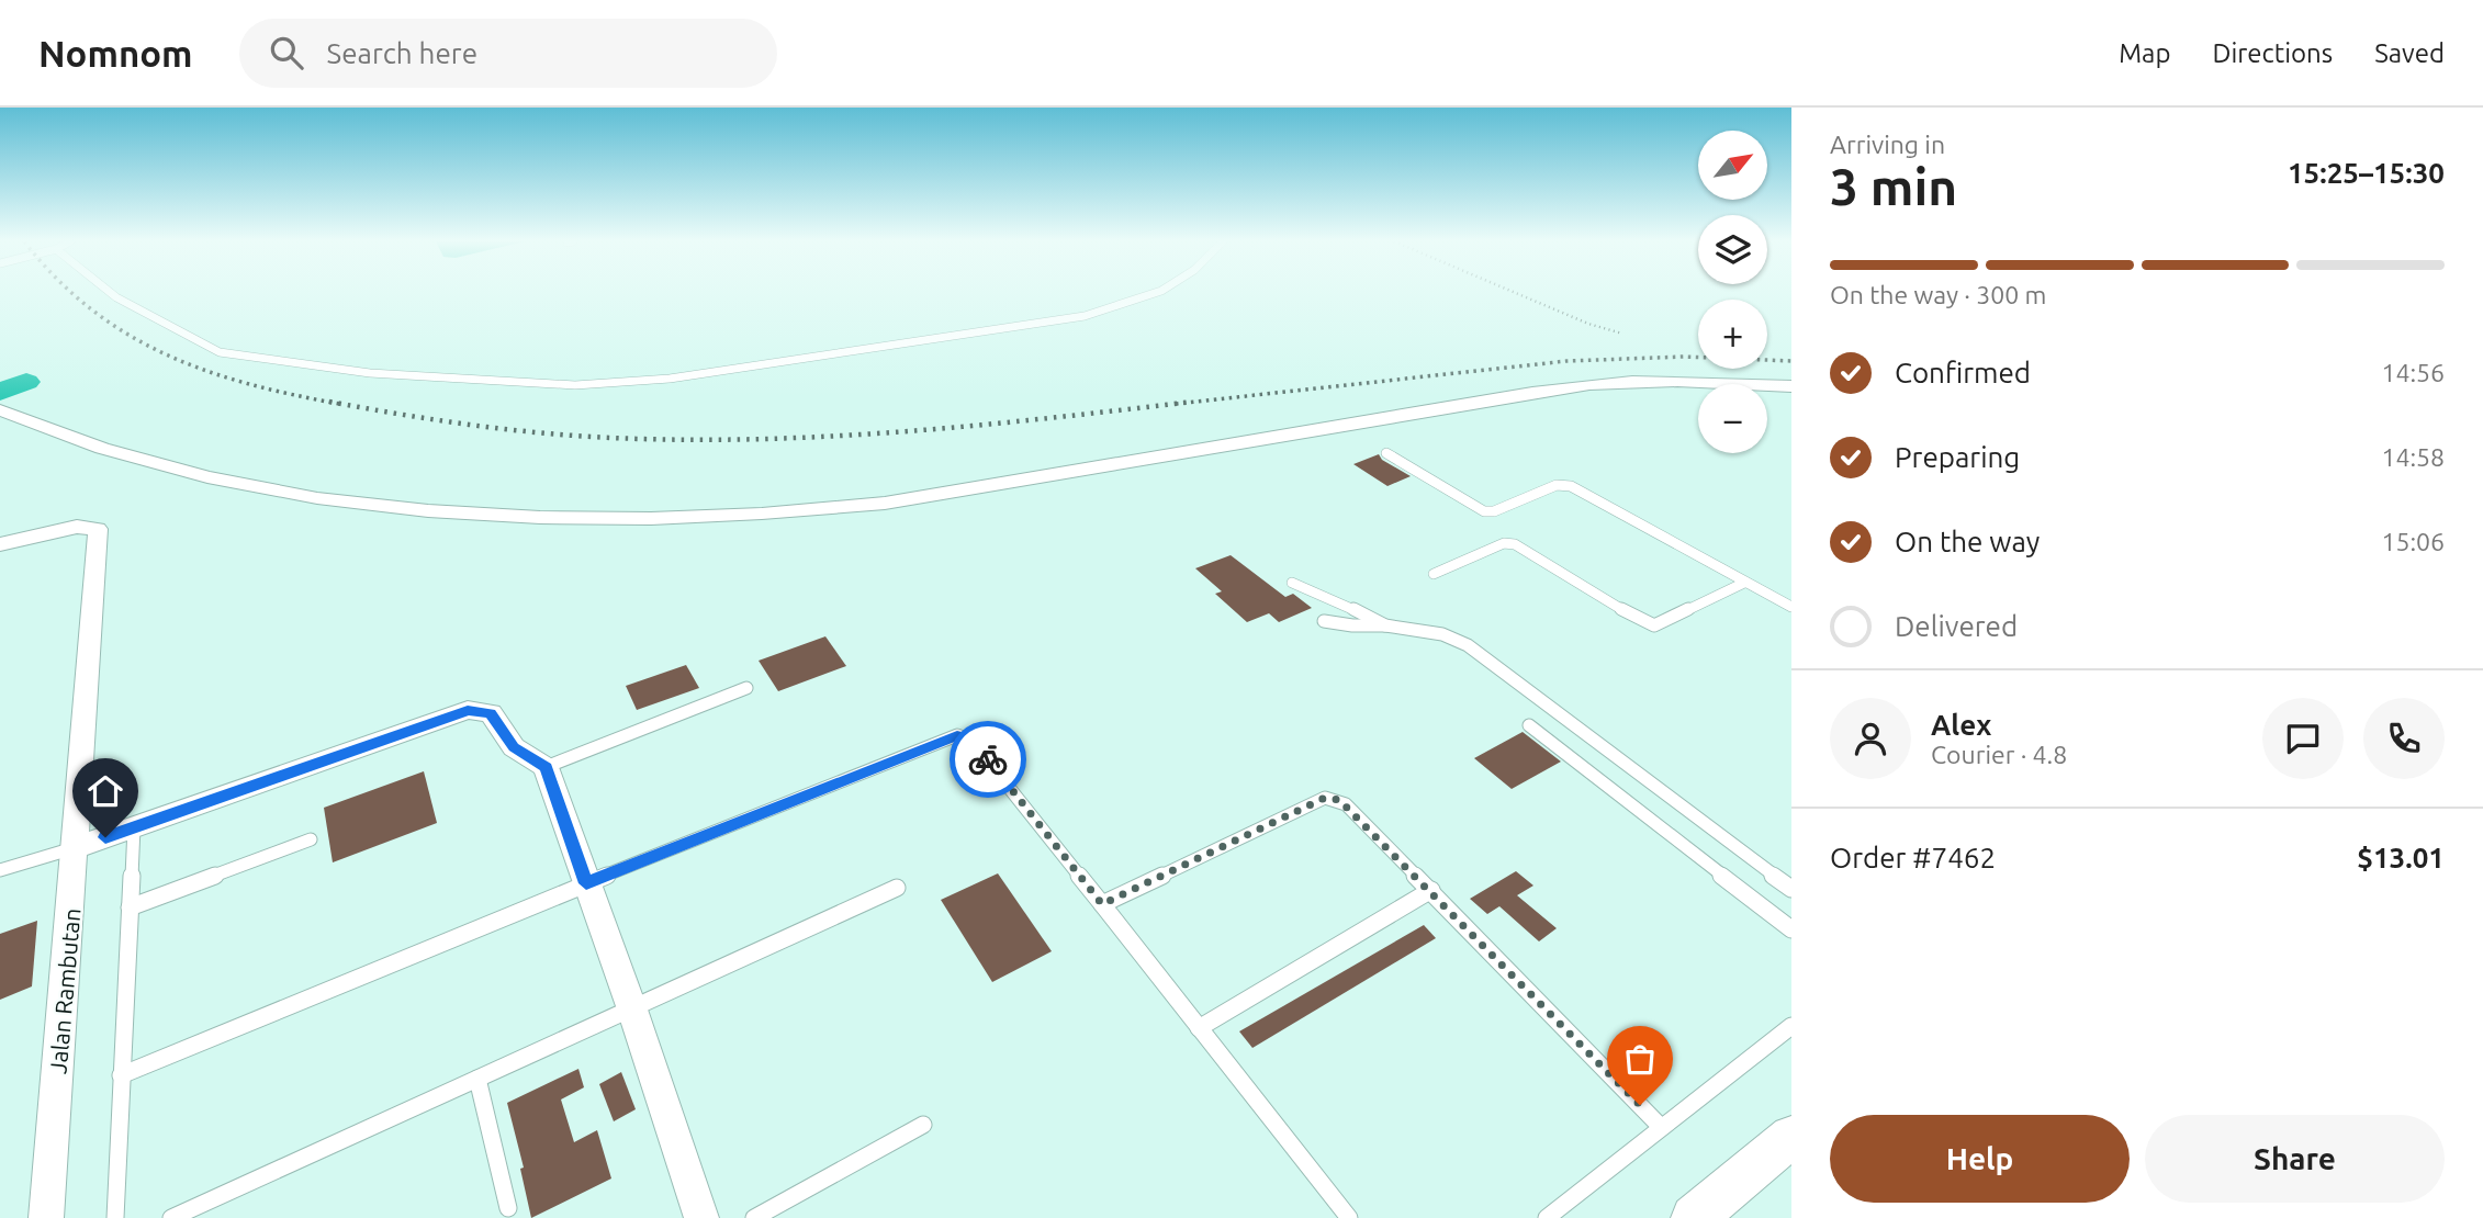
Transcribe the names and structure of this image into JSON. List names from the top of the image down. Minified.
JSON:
{"streets":{"street":["Jalan Rambutan"]},"north":"top right","page":{"header":"Nomnom","search":"Search here","nav":["Map","Directions","Saved"],"heading":["3 min","Arriving in","15:25–15:30"],"panel":["Alex","Courier · 4.8","Order #7462","$13.01"],"map_buttons":["+","−"],"bar":"On the way · 300 m","list":[["Confirmed","14:56"],["Preparing","14:58"],["On the way","15:06"],"Delivered"],"buttons":["Help","Share"]}}
